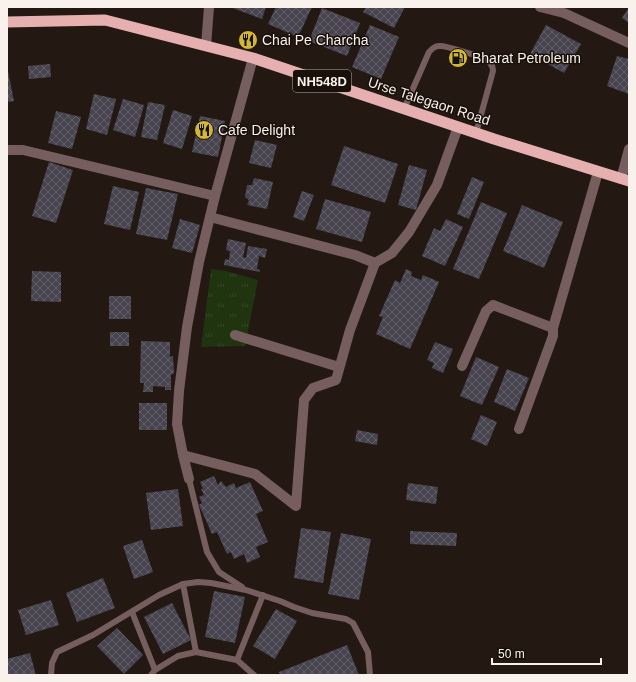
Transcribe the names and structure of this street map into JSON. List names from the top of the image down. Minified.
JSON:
{"streets":{"highway":["NH548D","Urse Talegaon Road"]},"places":{"restaurant":["Chai Pe Charcha","Cafe Delight"],"fuel station":["Bharat Petroleum"]},"scale_bar":"50 m"}
